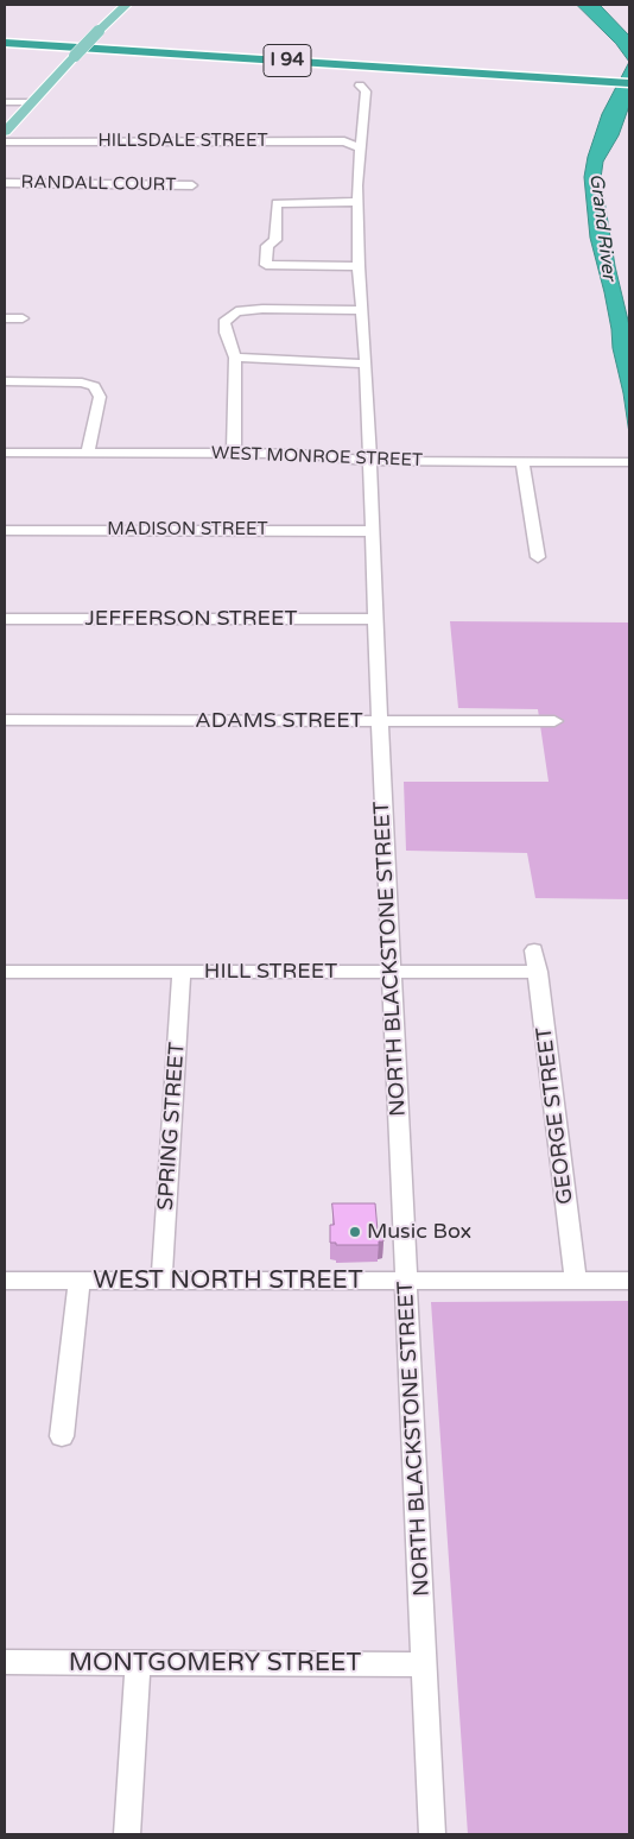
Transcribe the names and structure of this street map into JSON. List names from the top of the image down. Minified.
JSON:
{"streets":{"highway":["I 94"],"street":["HILLSDALE STREET","RANDALL COURT","WEST MONROE STREET","MADISON STREET","JEFFERSON STREET","ADAMS STREET","NORTH BLACKSTONE STREET","HILL STREET","GEORGE STREET","SPRING STREET","WEST NORTH STREET","MONTGOMERY STREET"]},"crossings":[["HILLSDALE STREET","NORTH BLACKSTONE STREET"],["WEST MONROE STREET","NORTH BLACKSTONE STREET"],["MADISON STREET","NORTH BLACKSTONE STREET"],["JEFFERSON STREET","NORTH BLACKSTONE STREET"],["ADAMS STREET","NORTH BLACKSTONE STREET"],["NORTH BLACKSTONE STREET","HILL STREET"],["NORTH BLACKSTONE STREET","WEST NORTH STREET"],["NORTH BLACKSTONE STREET","MONTGOMERY STREET"],["HILL STREET","GEORGE STREET"],["HILL STREET","SPRING STREET"],["GEORGE STREET","WEST NORTH STREET"],["SPRING STREET","WEST NORTH STREET"]],"water":["Grand River"],"places":["Music Box"]}
